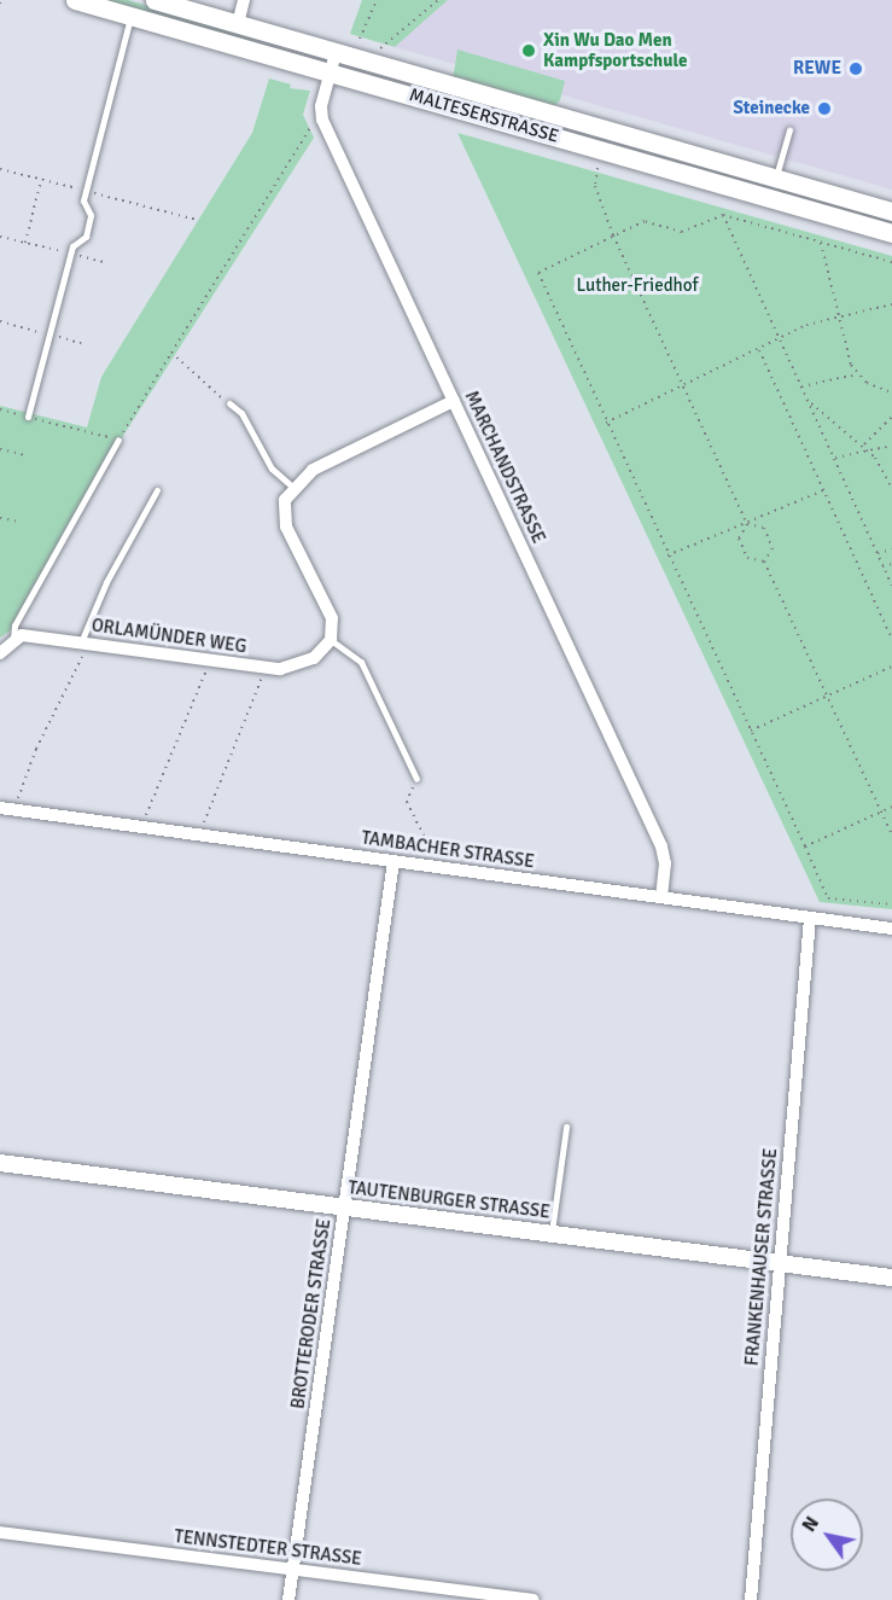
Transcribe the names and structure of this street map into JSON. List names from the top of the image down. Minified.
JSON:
{"streets":{"main road":["MALTESERSTRASSE"],"street":["MARCHANDSTRASSE","ORLAMÜNDER WEG","TAMBACHER STRASSE","TAUTENBURGER STRASSE","FRANKENHAUSER STRASSE","BROTTERODER STRASSE","TENNSTEDTER STRASSE"]},"crossings":[["MALTESERSTRASSE","MARCHANDSTRASSE"],["MARCHANDSTRASSE","TAMBACHER STRASSE"],["TAMBACHER STRASSE","FRANKENHAUSER STRASSE"],["TAMBACHER STRASSE","BROTTERODER STRASSE"],["TAUTENBURGER STRASSE","FRANKENHAUSER STRASSE"],["TAUTENBURGER STRASSE","BROTTERODER STRASSE"],["BROTTERODER STRASSE","TENNSTEDTER STRASSE"]],"parks":["Luther-Friedhof"],"places":["Xin Wu Dao Men Kampfsportschule","REWE","Steinecke"],"north":"top left"}
